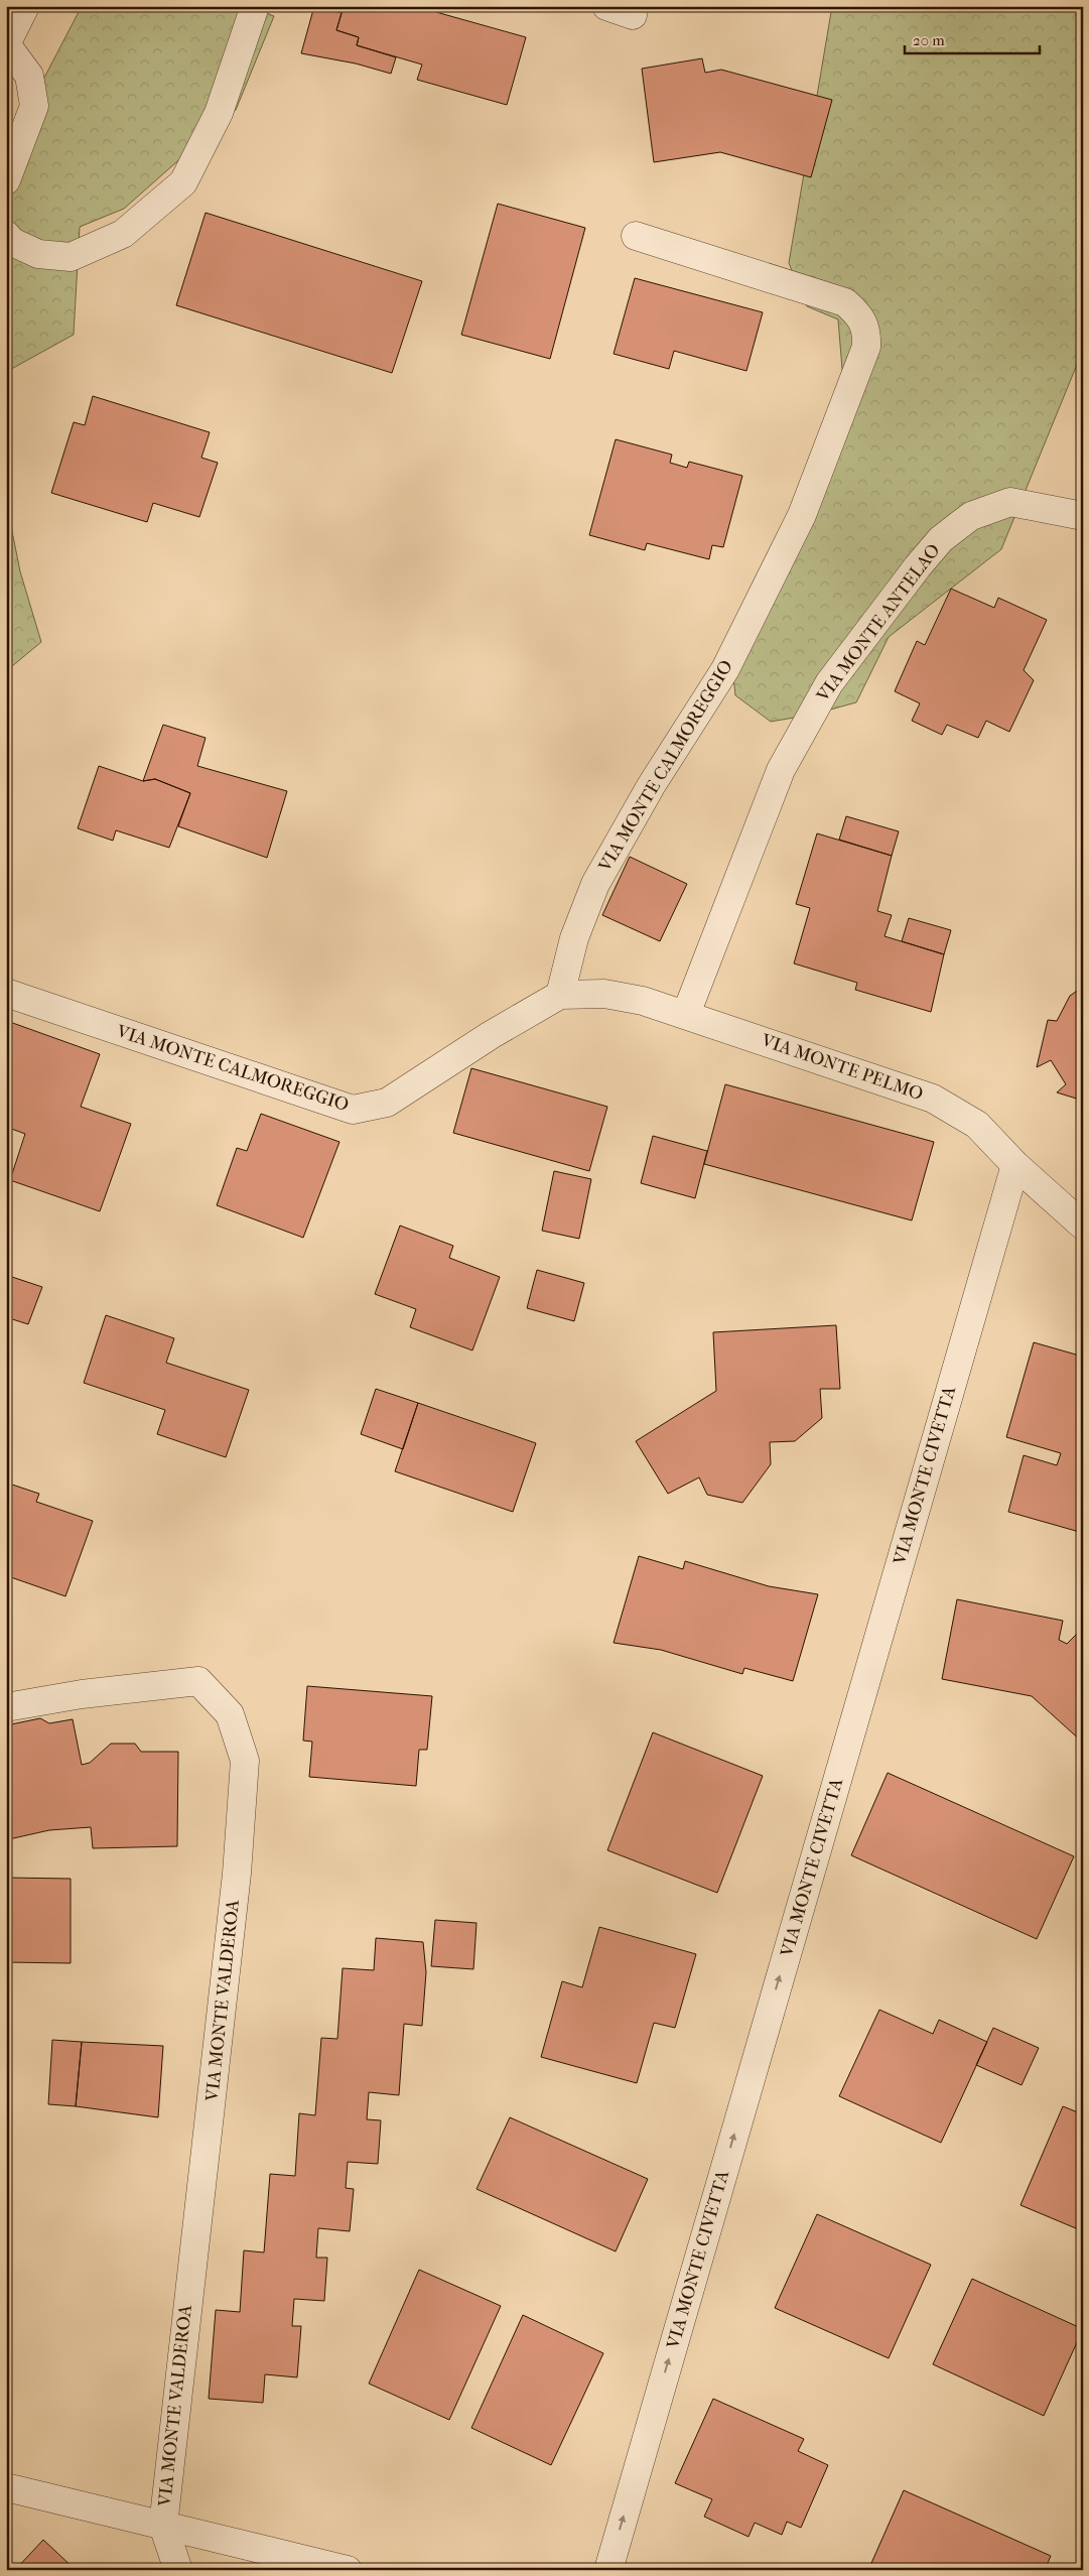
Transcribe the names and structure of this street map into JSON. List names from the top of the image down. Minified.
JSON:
{"streets":{"street":["VIA MONTE ANTELAO","VIA MONTE CALMOREGGIO","VIA MONTE PELMO","VIA MONTE CIVETTA","VIA MONTE VALDEROA"]},"crossings":[["VIA MONTE ANTELAO","VIA MONTE PELMO"],["VIA MONTE CALMOREGGIO","VIA MONTE PELMO"],["VIA MONTE PELMO","VIA MONTE CIVETTA"]],"one_way":["VIA MONTE CIVETTA"],"scale_bar":"20 m"}
